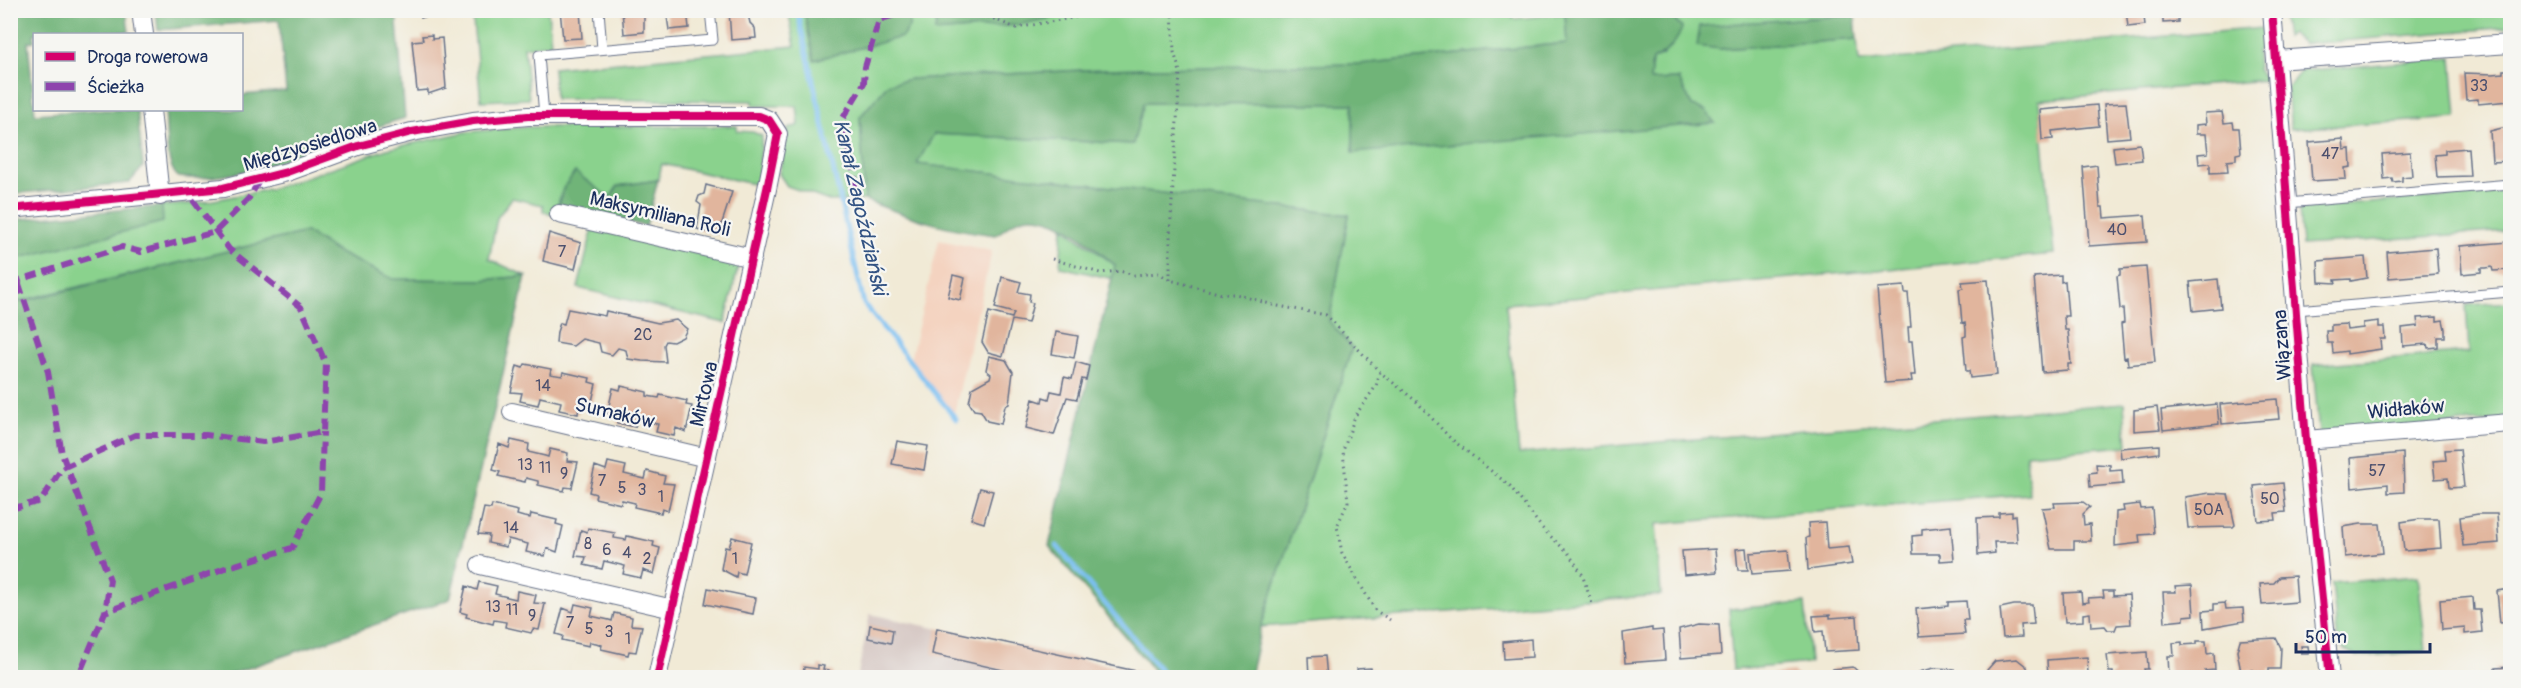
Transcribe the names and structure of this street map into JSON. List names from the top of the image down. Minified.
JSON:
{"streets":{"street":["Międzyosiedlowa","Maksymiliana Roli","Wiązana","Mirtowa","Widłaków","Sumaków"]},"crossings":[["Międzyosiedlowa","Mirtowa"],["Maksymiliana Roli","Mirtowa"],["Wiązana","Widłaków"],["Mirtowa","Sumaków"]],"water":["Kanał Zagoździański"],"house_numbers":["33","47","40","7","2C","14","13","11","57","9","7","5","3","1","50","50A","14","8","6","4","2","1","13","11","9","7","5","3","1"],"legend":["Droga rowerowa","Ścieżka"],"scale_bar":"50 m"}
